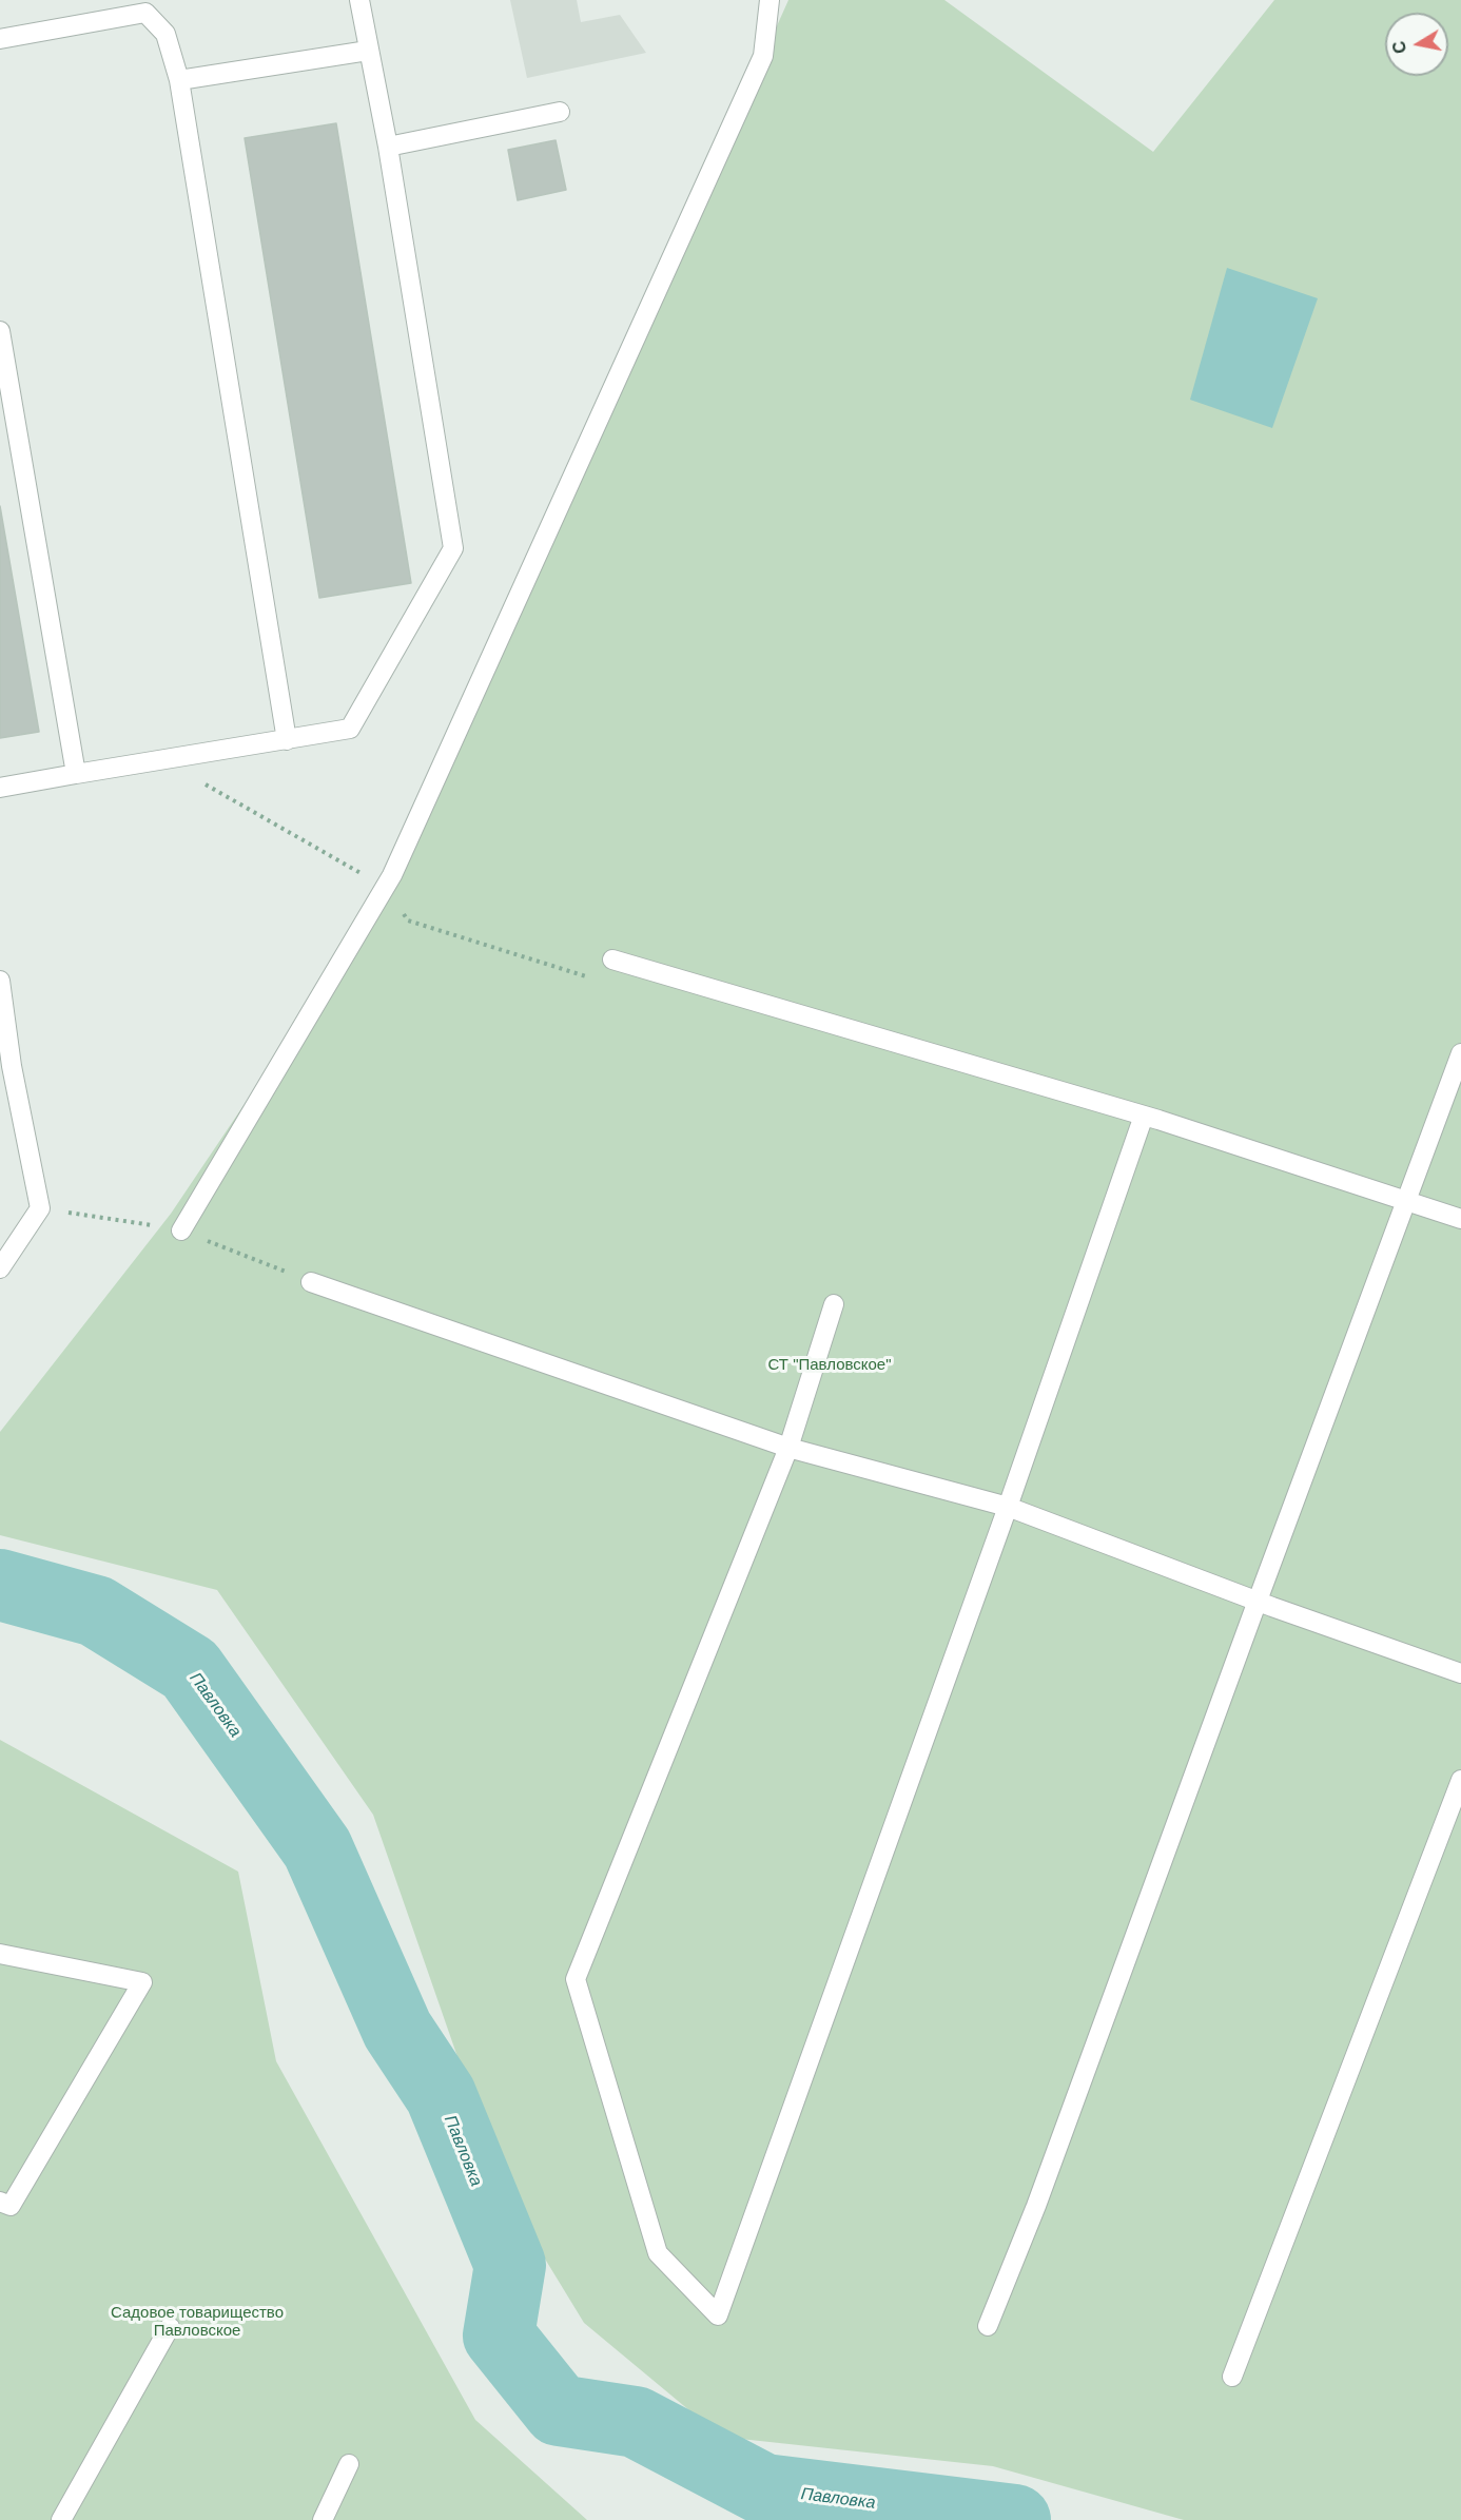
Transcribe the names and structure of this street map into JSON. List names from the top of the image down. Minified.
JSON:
{"water":["Павловка"],"parks":["СТ \"Павловское\"","Садовое товарищество Павловское"],"north":"left"}
